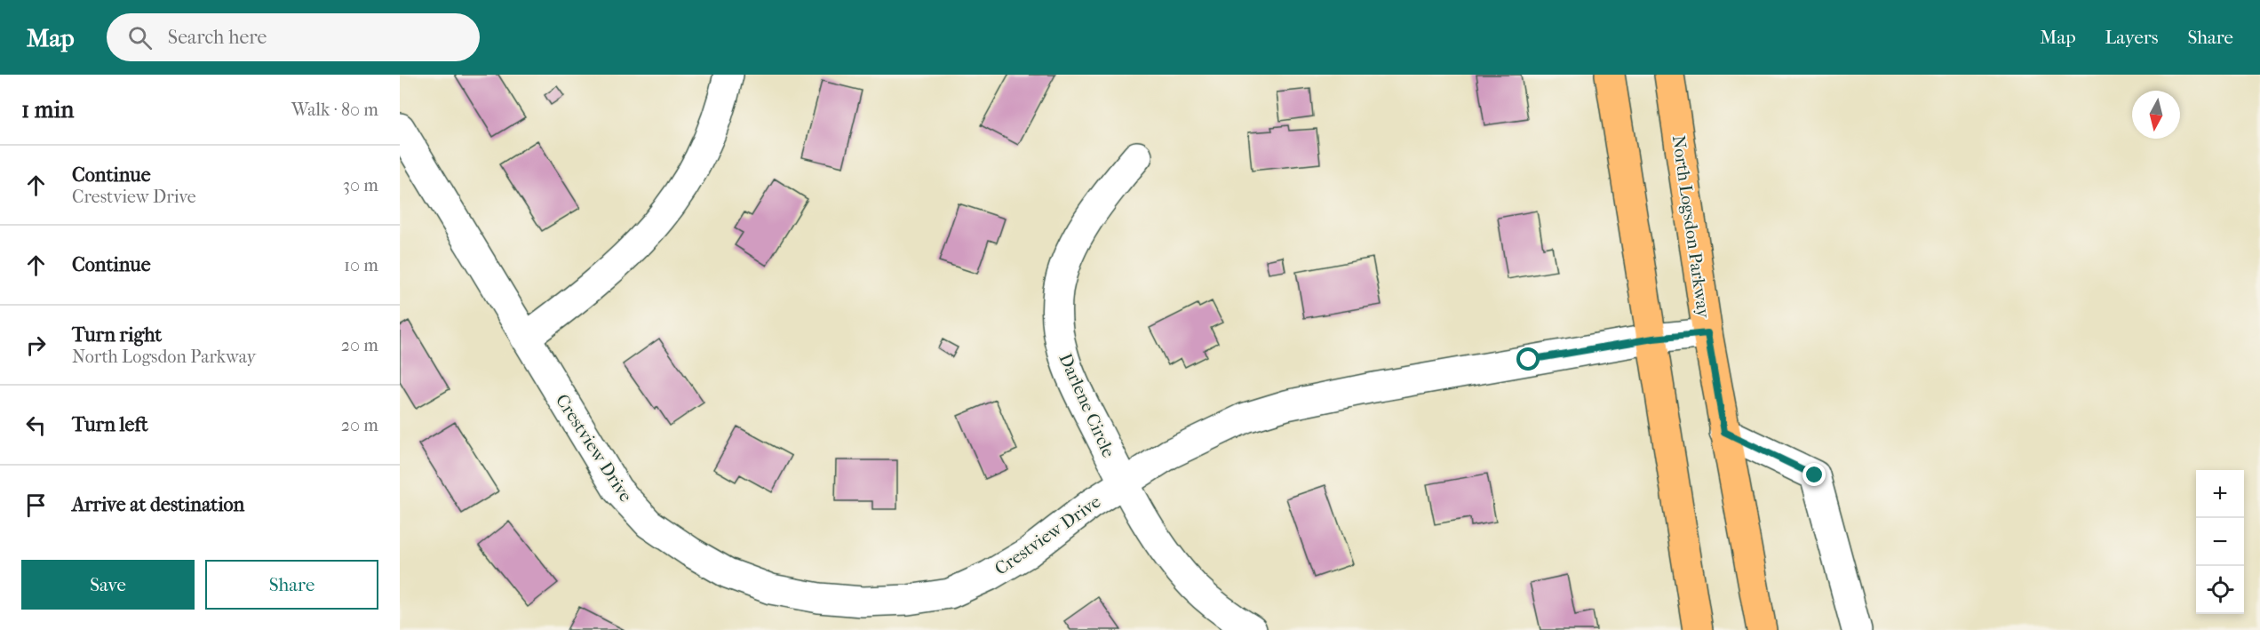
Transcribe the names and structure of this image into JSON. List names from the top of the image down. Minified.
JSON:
{"streets":{"main road":["North Logsdon Parkway"],"street":["Darlene Circle","Crestview Drive"]},"crossings":[["North Logsdon Parkway","Crestview Drive"],["Darlene Circle","Crestview Drive"]],"north":"bottom","page":{"header":"Map","search":"Search here","nav":["Map","Layers","Share"],"heading":["1 min","Walk · 80 m"],"list":[["Continue","Crestview Drive","30 m"],["Continue","10 m"],["Turn right","North Logsdon Parkway","20 m"],["Turn left","20 m"],"Arrive at destination"],"map_buttons":["+","−"],"buttons":["Save","Share"]}}
